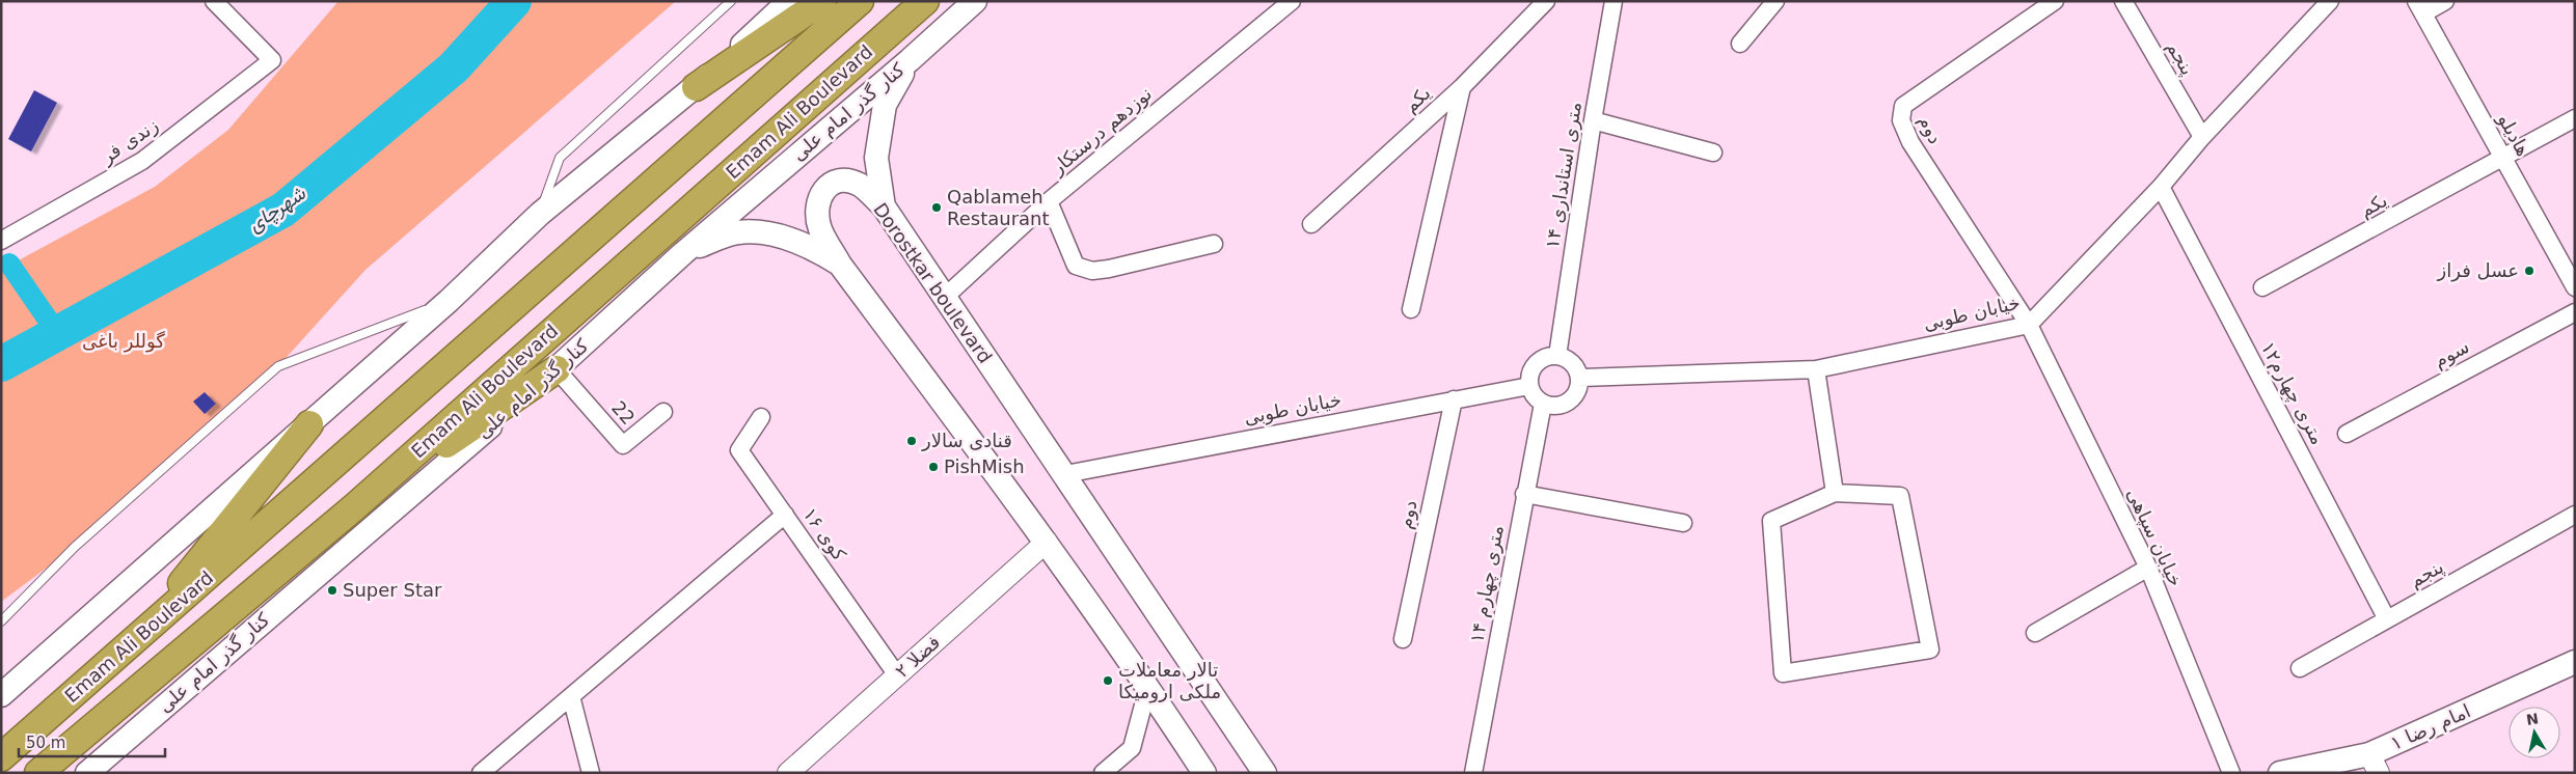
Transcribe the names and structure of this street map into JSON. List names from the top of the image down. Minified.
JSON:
{"streets":{"highway":["Emam Ali Boulevard"],"main road":["کنار گذر امام علی","Dorostkar boulevard","امام رضا ۱"],"street":["پنجم","یکم","دوم","نوزدهم درستکار","هادیلو","زندی فر","۱۴ متری استانداری","خیابان طوبی","سوم","۱۲متری چهارم","22","کوی ۱۶","خیابان سپاهی","۱۴ متری چهارم","فضلا ۲"]},"crossings":[["پنجم","خیابان طوبی"],["پنجم","۱۲متری چهارم"],["یکم","هادیلو"],["کنار گذر امام علی","22"],["دوم","خیابان طوبی"],["دوم","خیابان سپاهی"],["نوزدهم درستکار","Dorostkar boulevard"],["۱۴ متری استانداری","خیابان طوبی"],["۱۴ متری استانداری","۱۴ متری چهارم"],["Dorostkar boulevard","خیابان طوبی"],["Dorostkar boulevard","فضلا ۲"],["خیابان طوبی","۱۲متری چهارم"],["خیابان طوبی","خیابان سپاهی"],["خیابان طوبی","۱۴ متری چهارم"],["کوی ۱۶","فضلا ۲"]],"water":["شهرچای"],"parks":["گوللر باغی"],"places":["Qablameh Restaurant","عسل فراز","قنادی سالار","PishMish","Super Star","تالار معاملات ملکی ارومیکا"],"scale_bar":"50 m","north":"top"}
